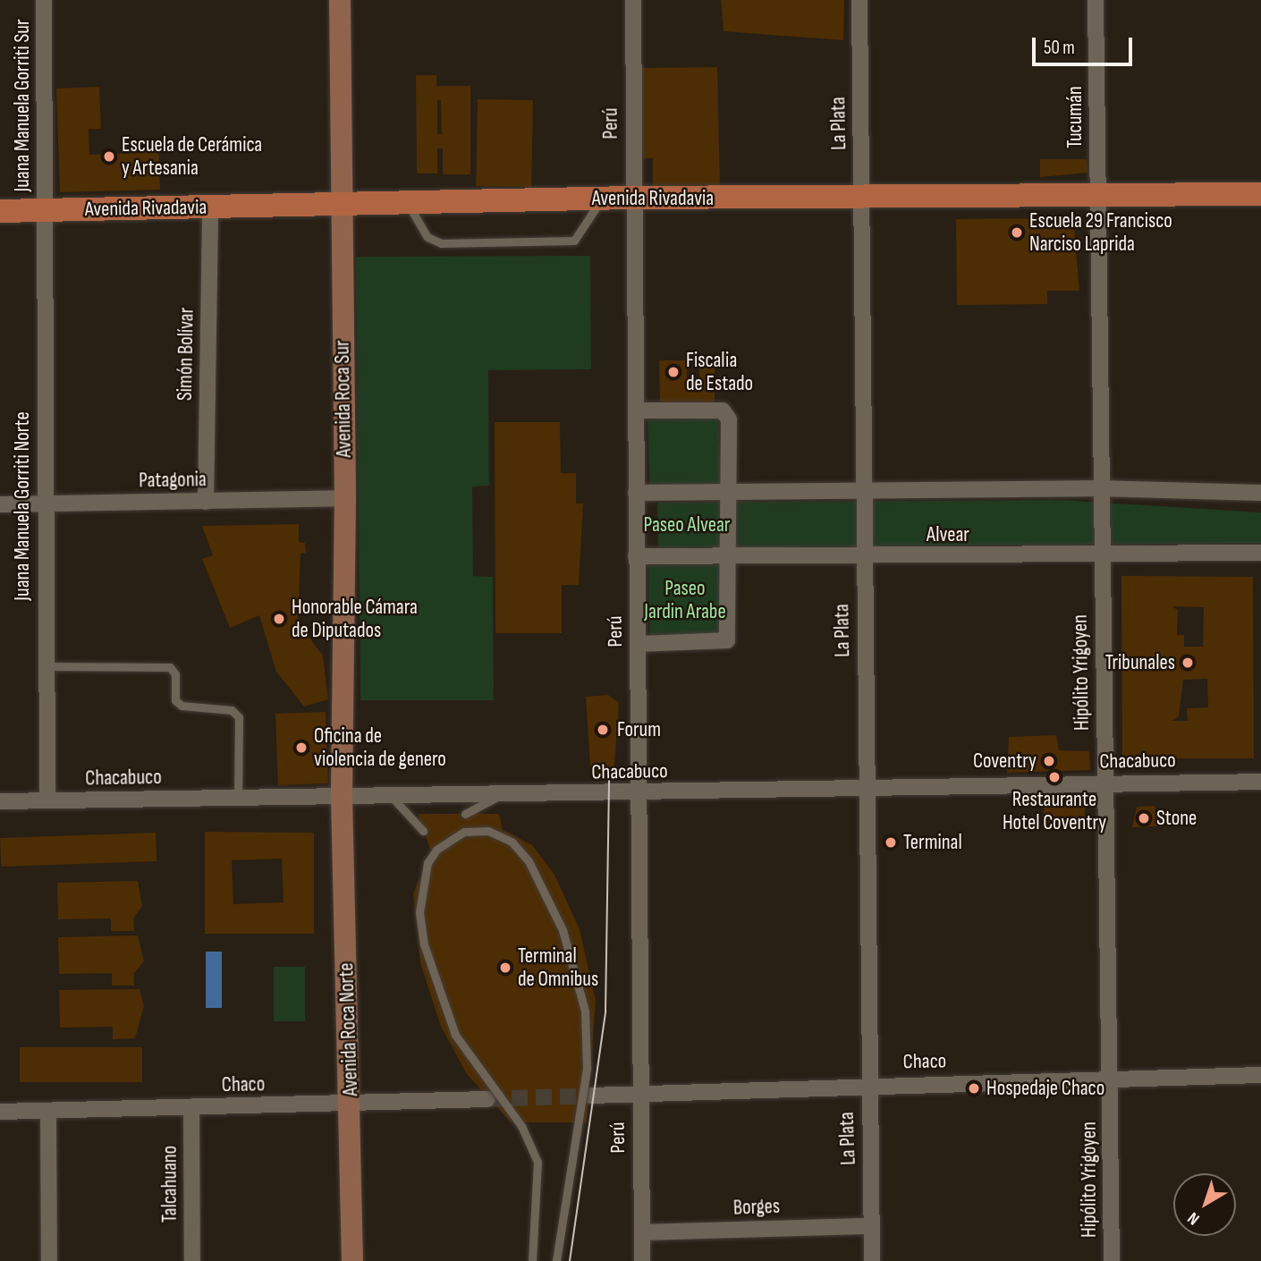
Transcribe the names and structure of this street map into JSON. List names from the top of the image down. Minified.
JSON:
{"streets":{"main road":["Avenida Rivadavia","Avenida Roca Sur","Avenida Roca Norte"],"street":["Juana Manuela Gorriti Sur","Tucumán","Perú","La Plata","Simón Bolívar","Patagonia","Juana Manuela Gorriti Norte","Alvear","Hipólito Yrigoyen","Chacabuco","Chaco","Talcahuano","Borges"]},"crossings":[["Juana Manuela Gorriti Sur","Avenida Rivadavia"],["Juana Manuela Gorriti Sur","Juana Manuela Gorriti Norte"],["Tucumán","Avenida Rivadavia"],["Tucumán","Hipólito Yrigoyen"],["Perú","Avenida Rivadavia"],["Perú","Alvear"],["Perú","Chacabuco"],["Perú","Chaco"],["Perú","Borges"],["La Plata","Avenida Rivadavia"],["La Plata","Alvear"],["La Plata","Chacabuco"],["La Plata","Chaco"],["La Plata","Borges"],["Avenida Rivadavia","Simón Bolívar"],["Avenida Rivadavia","Avenida Roca Sur"],["Avenida Rivadavia","Juana Manuela Gorriti Norte"],["Avenida Rivadavia","Hipólito Yrigoyen"],["Simón Bolívar","Patagonia"],["Avenida Roca Sur","Patagonia"],["Avenida Roca Sur","Chacabuco"],["Avenida Roca Sur","Avenida Roca Norte"],["Patagonia","Juana Manuela Gorriti Norte"],["Juana Manuela Gorriti Norte","Chacabuco"],["Alvear","Hipólito Yrigoyen"],["Hipólito Yrigoyen","Chacabuco"],["Hipólito Yrigoyen","Chaco"],["Chacabuco","Avenida Roca Norte"],["Avenida Roca Norte","Chaco"],["Chaco","Talcahuano"]],"parks":["Paseo Alvear","Paseo Jardin Arabe"],"places":["Escuela de Cerámica y Artesania","Escuela 29 Francisco Narciso Laprida","Fiscalia de Estado","Honorable Cámara de Diputados","Tribunales","Forum","Oficina de violencia de genero","Coventry","Restaurante Hotel Coventry","Stone","Terminal","Terminal de Omnibus","Hospedaje Chaco"],"scale_bar":"50 m","north":"bottom left"}
